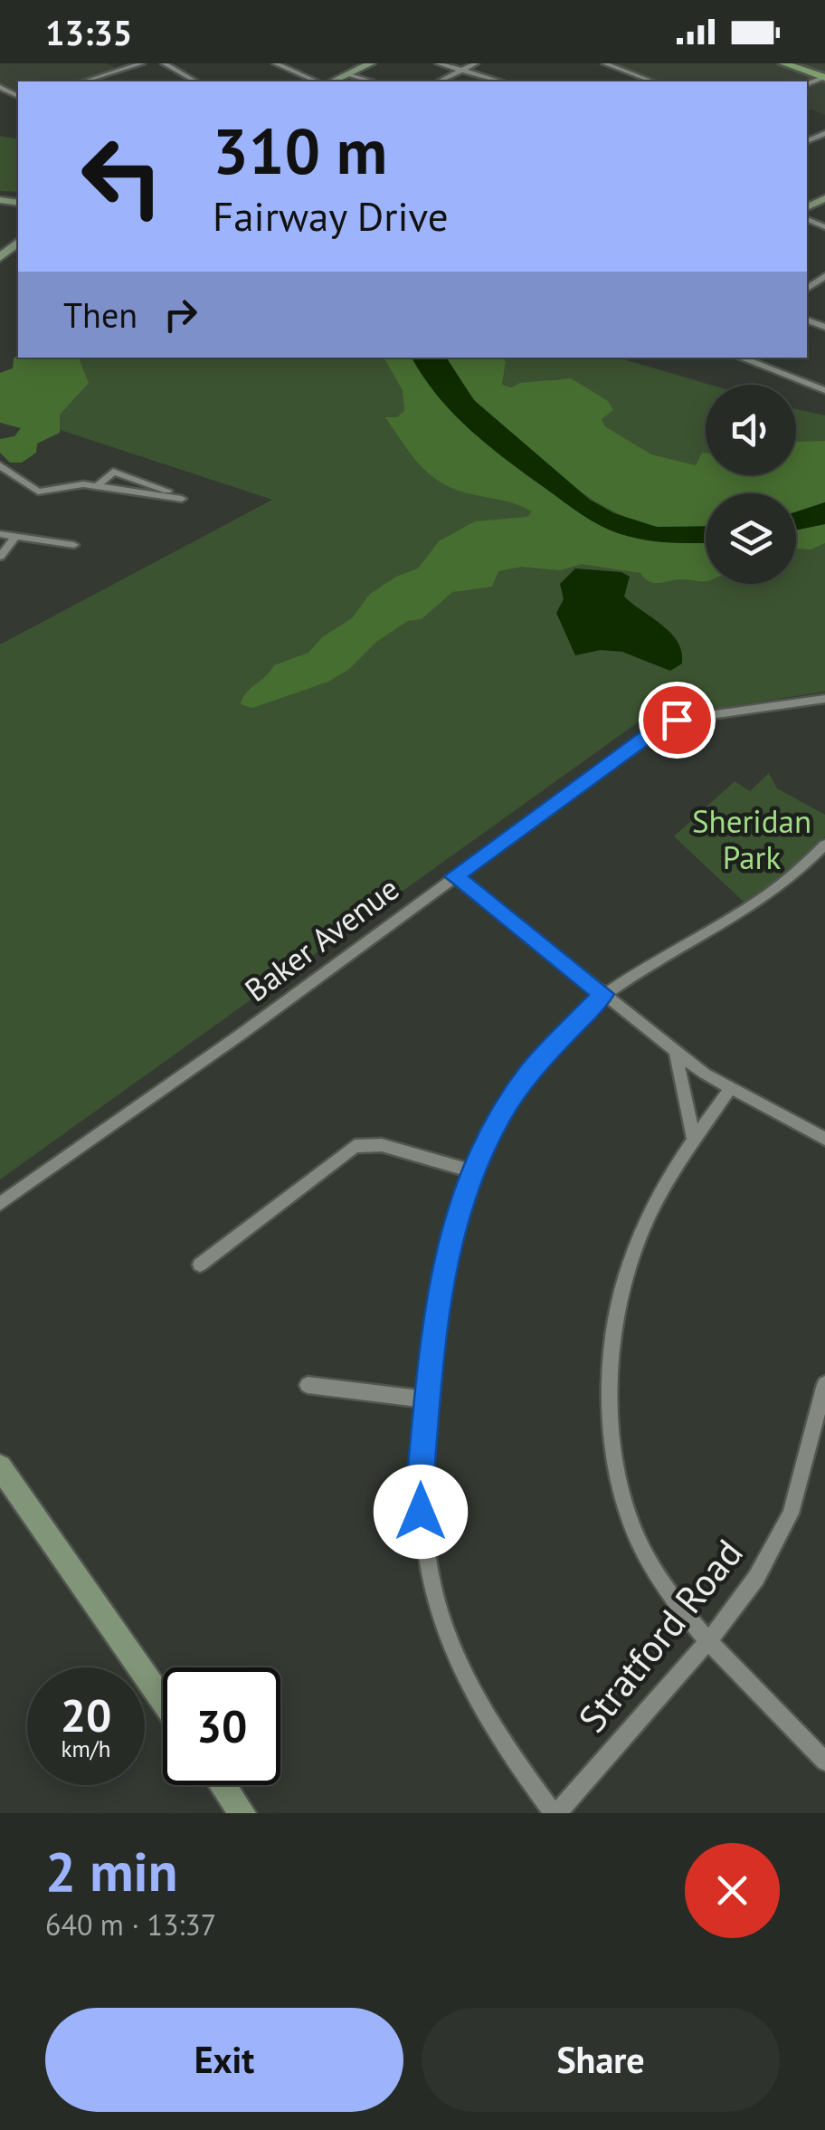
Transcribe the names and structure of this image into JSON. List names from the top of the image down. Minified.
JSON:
{"streets":{"street":["Baker Avenue","Stratford Road"]},"parks":["Sheridan Park"],"page":{"status":"13:35","turn":["310 m","Fairway Drive"],"then":"Then","speed":"20 km/h","limit":"30","heading":["2 min","640 m · 13:37"],"buttons":["Exit","Share"]}}
